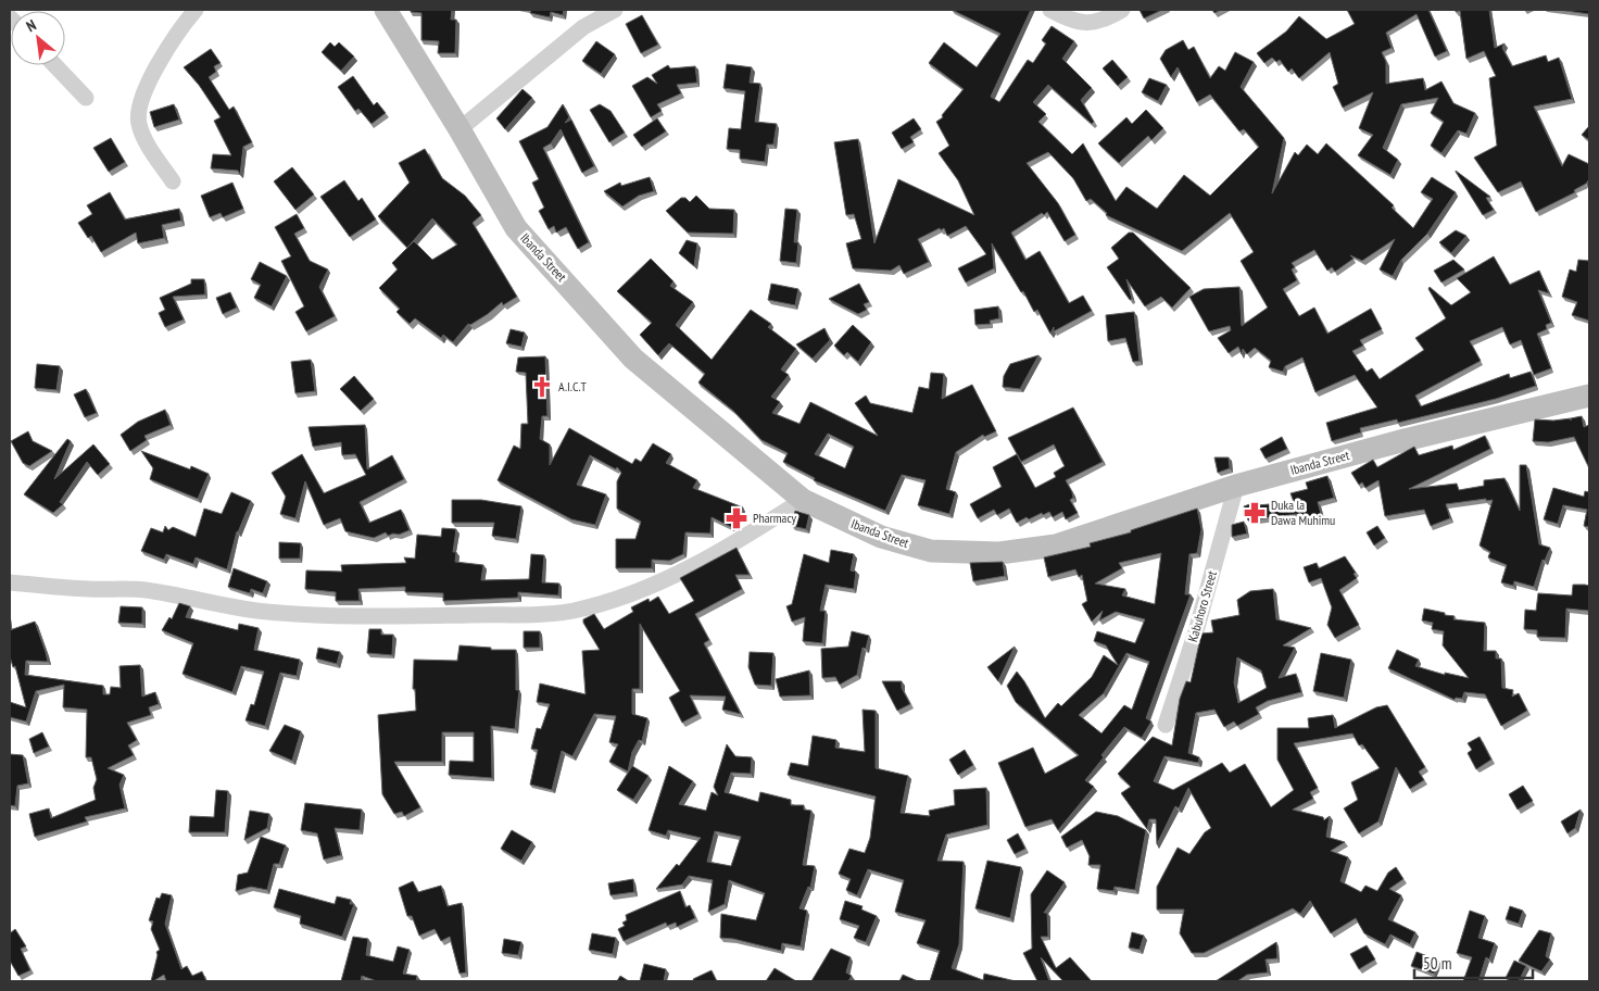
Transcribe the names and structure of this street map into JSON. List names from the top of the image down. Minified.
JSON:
{"streets":{"street":["Ibanda Street","Kabuhoro Street"]},"crossings":[["Ibanda Street","Kabuhoro Street"]],"places":{"church":["A.I.C.T"],"pharmacy":["Duka la Dawa Muhimu","Pharmacy"]},"scale_bar":"50 m","north":"top left"}
